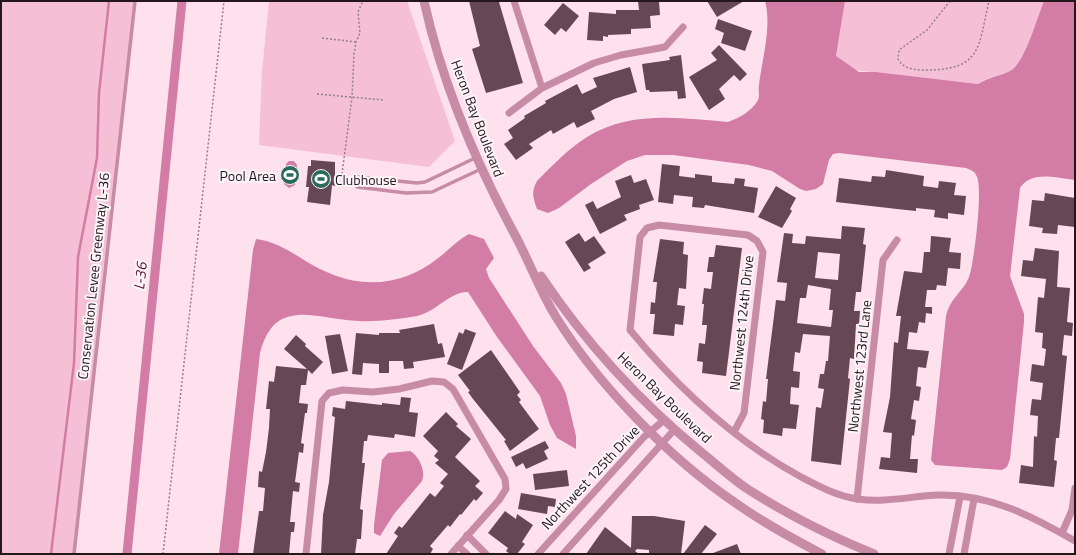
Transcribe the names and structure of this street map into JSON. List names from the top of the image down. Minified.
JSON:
{"streets":{"street":["Heron Bay Boulevard","Northwest 124th Drive","Northwest 123rd Lane","Northwest 125th Drive"],"lane":["Conservation Levee Greenway L-36"]},"crossings":[["Heron Bay Boulevard","Northwest 125th Drive"]],"water":["L-36"],"places":{"sports":["Pool Area","Clubhouse"]}}
